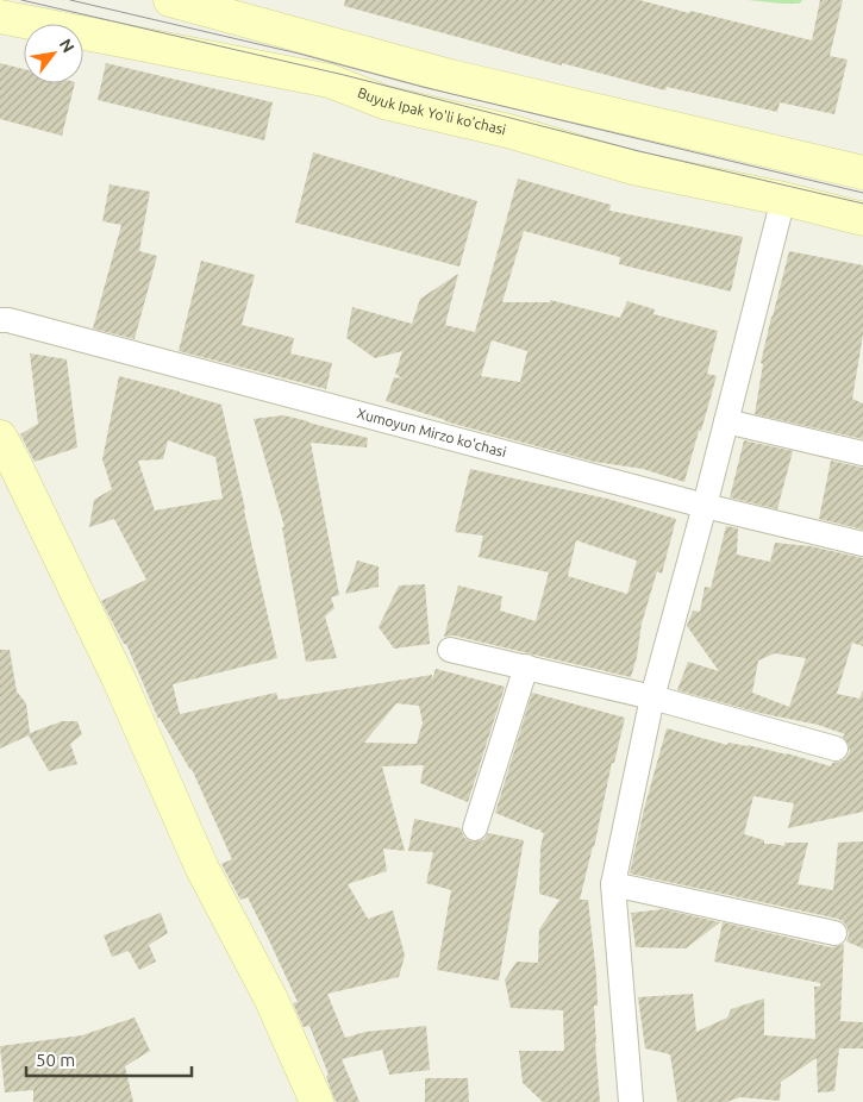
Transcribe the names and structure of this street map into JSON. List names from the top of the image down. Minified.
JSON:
{"streets":{"main road":["Buyuk Ipak Yo'li ko'chasi"],"street":["Xumoyun Mirzo ko'chasi"]},"scale_bar":"50 m","north":"top right"}
